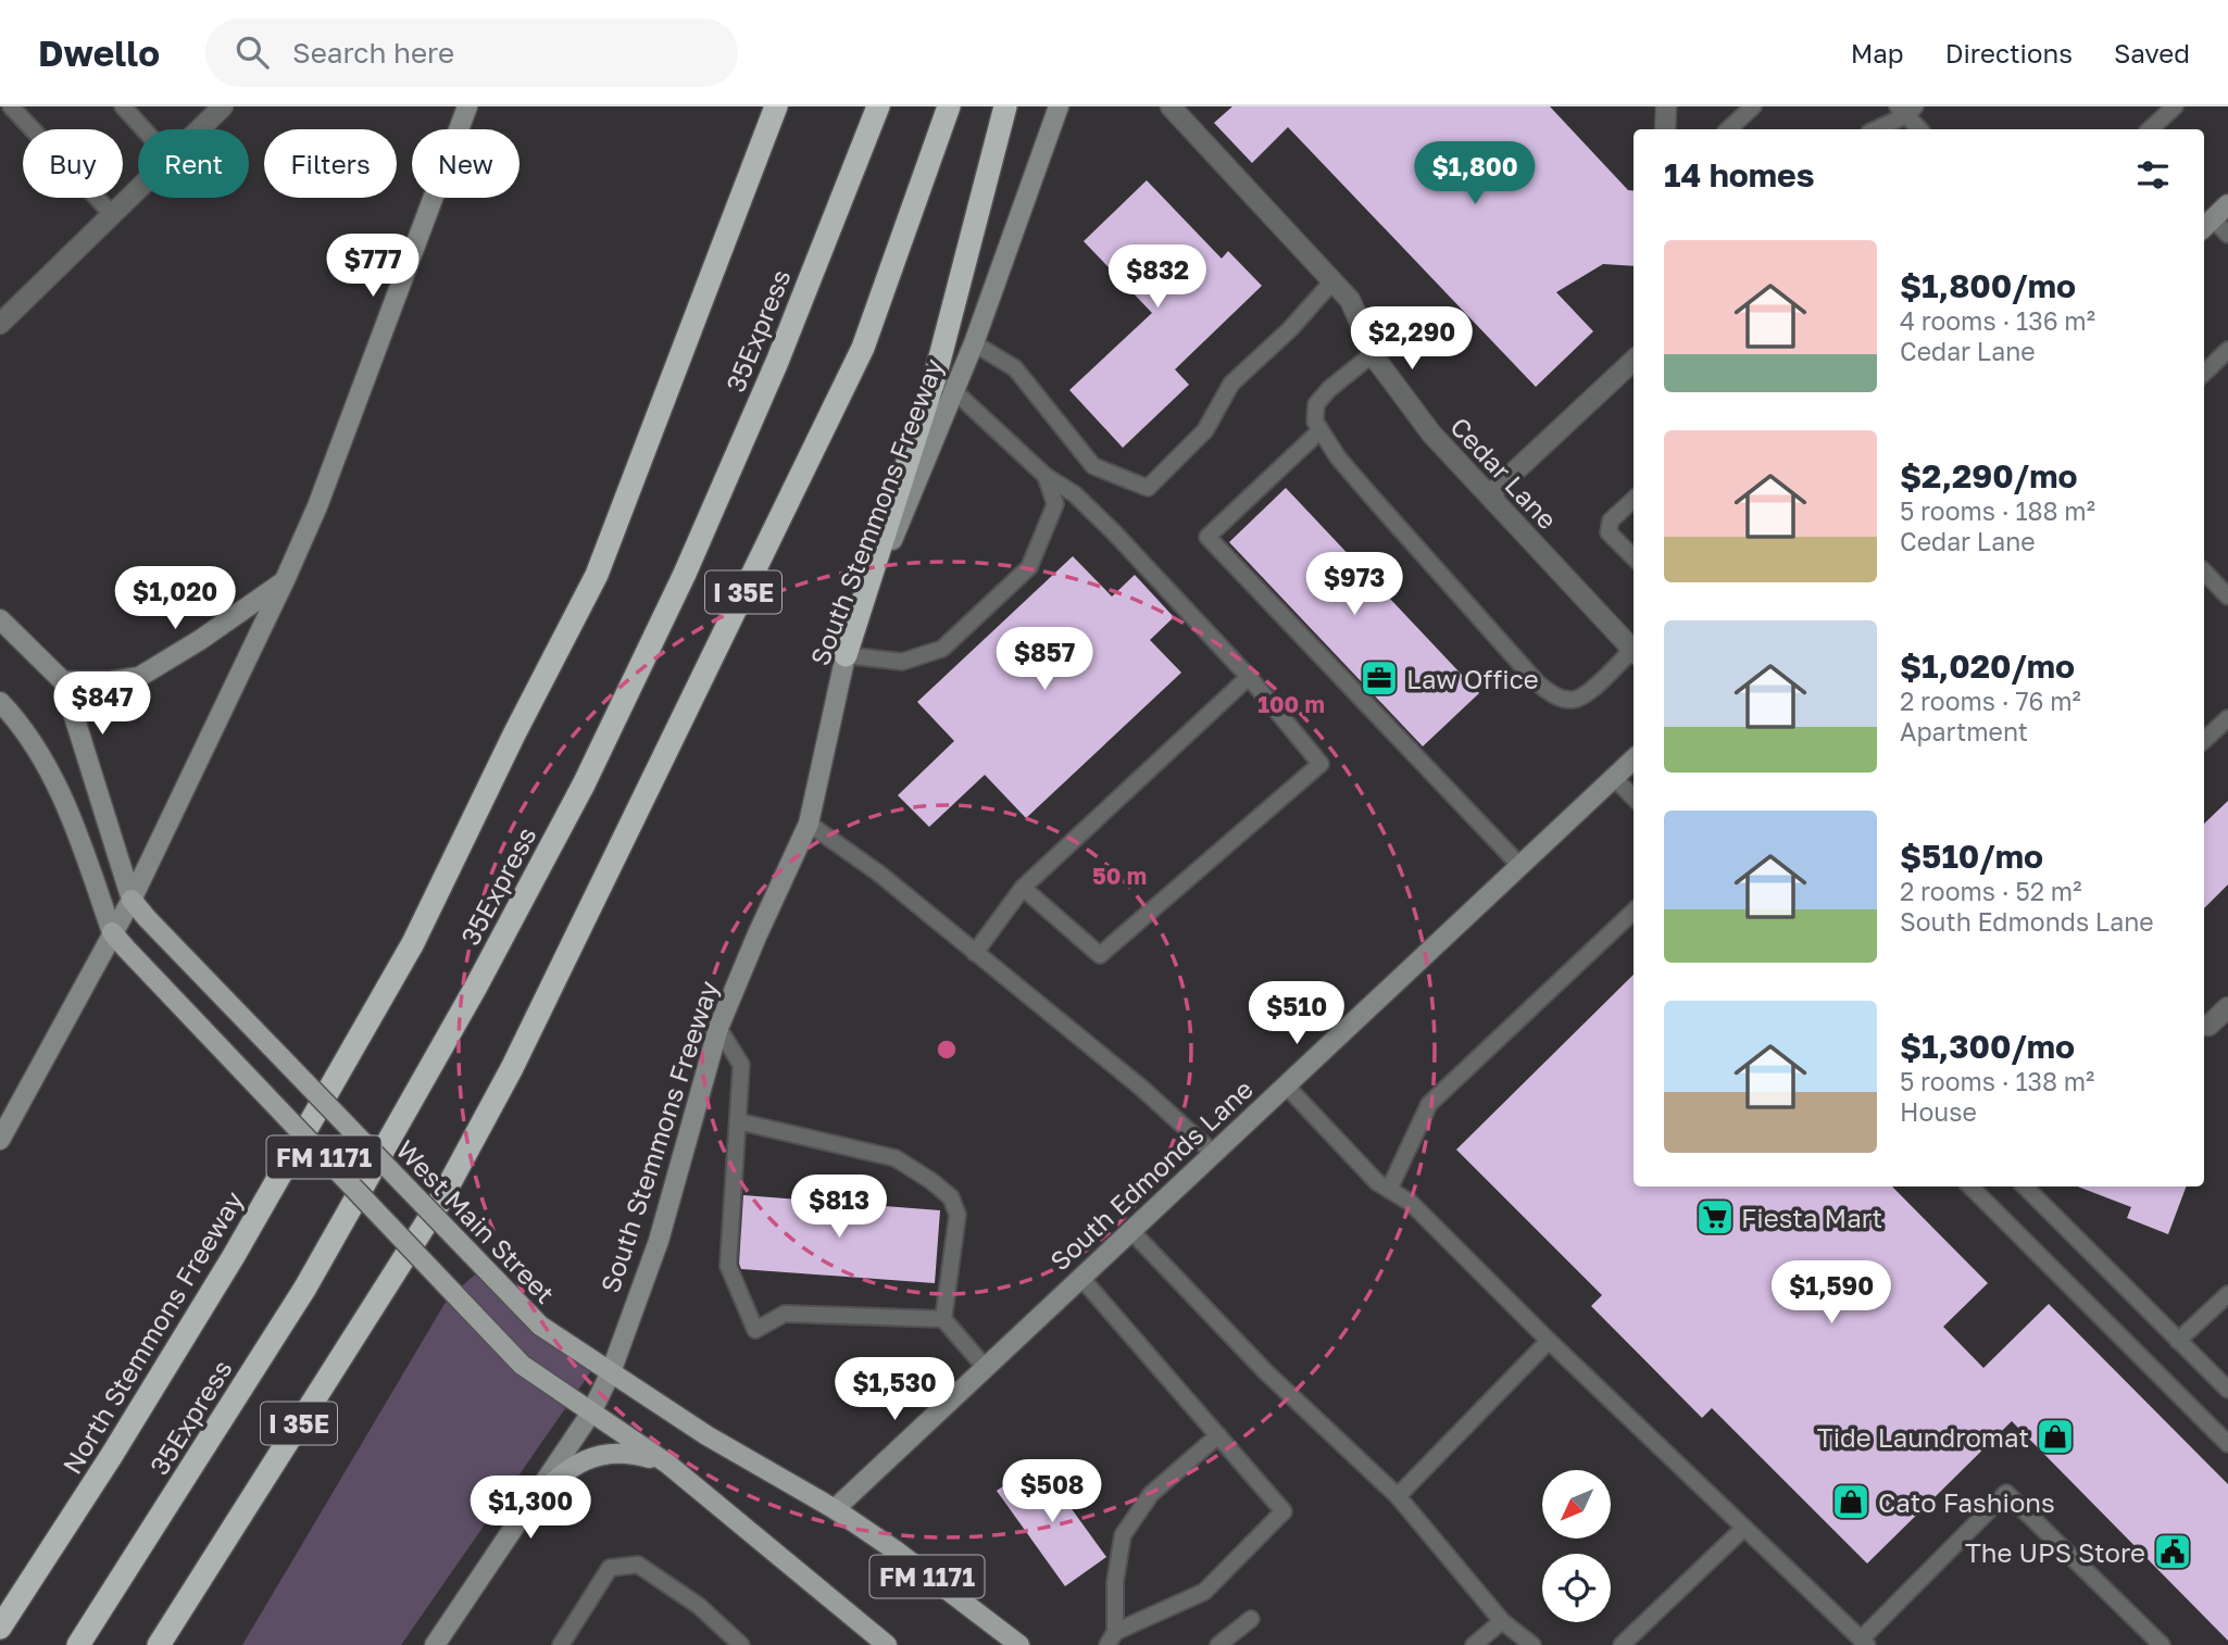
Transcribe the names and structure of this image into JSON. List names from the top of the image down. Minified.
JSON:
{"streets":{"highway":["35Express","I 35E","North Stemmons Freeway"],"main road":["South Stemmons Freeway","FM 1171","South Edmonds Lane","West Main Street"],"street":["Cedar Lane"]},"crossings":[["South Stemmons Freeway","West Main Street"],["South Edmonds Lane","West Main Street"]],"places":{"office":["Law Office"],"supermarket":["Fiesta Mart"],"shop":["Tide Laundromat","Cato Fashions"],"public building":["The UPS Store"]},"north":"bottom left","page":{"header":"Dwello","search":"Search here","nav":["Map","Directions","Saved"],"chip":["Buy","Rent","Filters","New"],"heading":"14 homes","price":["$1,800","$777","$832","$2,290","$973","$1,020","$857","$847","$510","$813","$1,590","$1,530","$508","$1,300"],"list":[{"name":"$1,800/mo","note":"4 rooms · 136 m² · Cedar Lane"},{"name":"$2,290/mo","note":"5 rooms · 188 m² · Cedar Lane"},{"name":"$1,020/mo","note":"2 rooms · 76 m² · Apartment"},{"name":"$510/mo","note":"2 rooms · 52 m² · South Edmonds Lane"},{"name":"$1,300/mo","note":"5 rooms · 138 m² · House"}]},"rings":["100 m","50 m"]}
